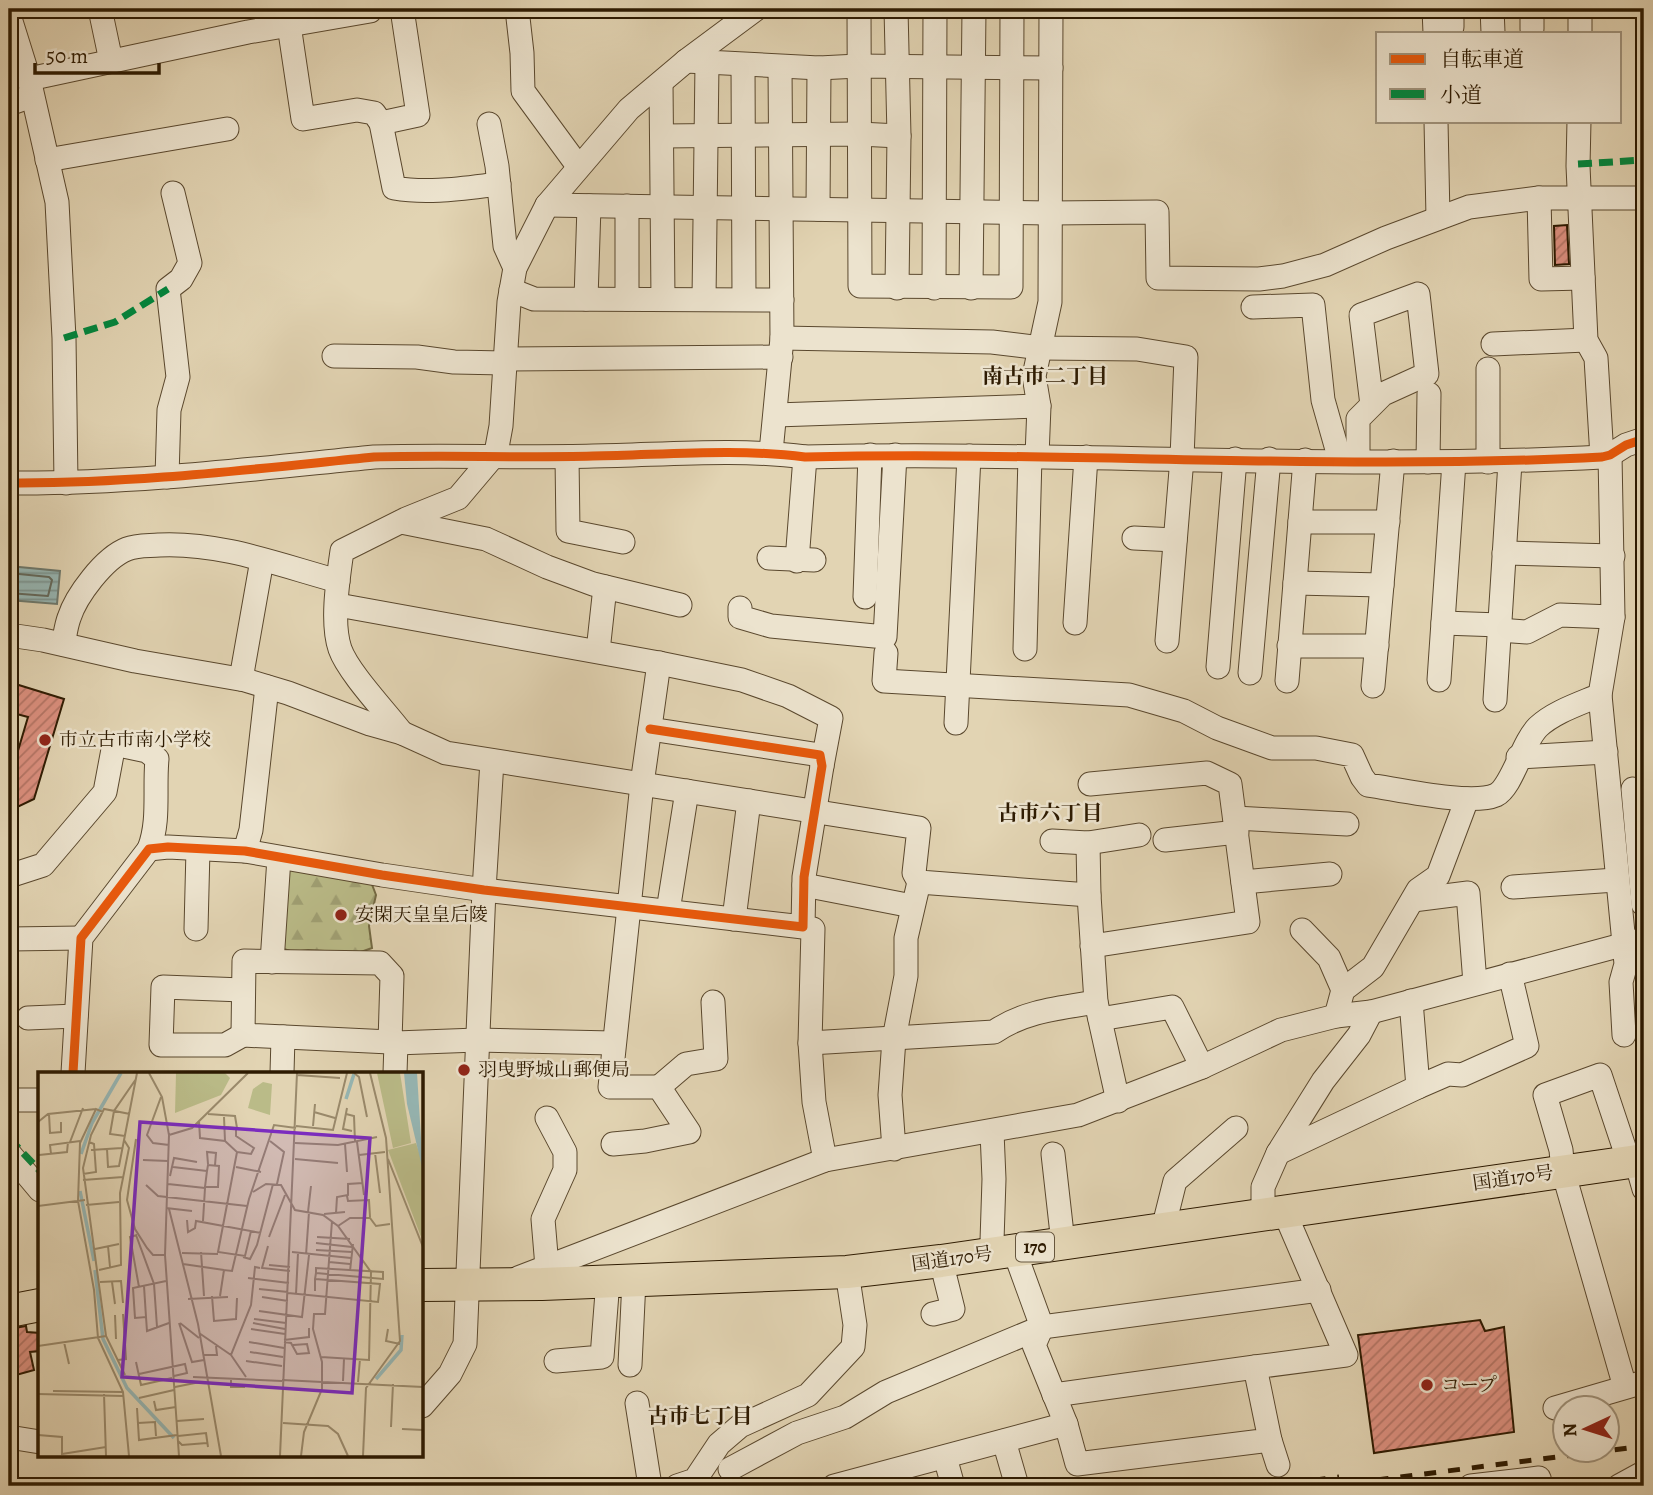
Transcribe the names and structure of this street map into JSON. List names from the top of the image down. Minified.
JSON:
{"streets":{"highway":["国道170号","170"]},"districts":["南古市二丁目","古市六丁目","古市七丁目"],"places":["市立古市南小学校","安閑天皇皇后陵","羽曳野城山郵便局","コープ"],"legend":["自転車道","小道"],"scale_bar":"50 m","north":"left"}
